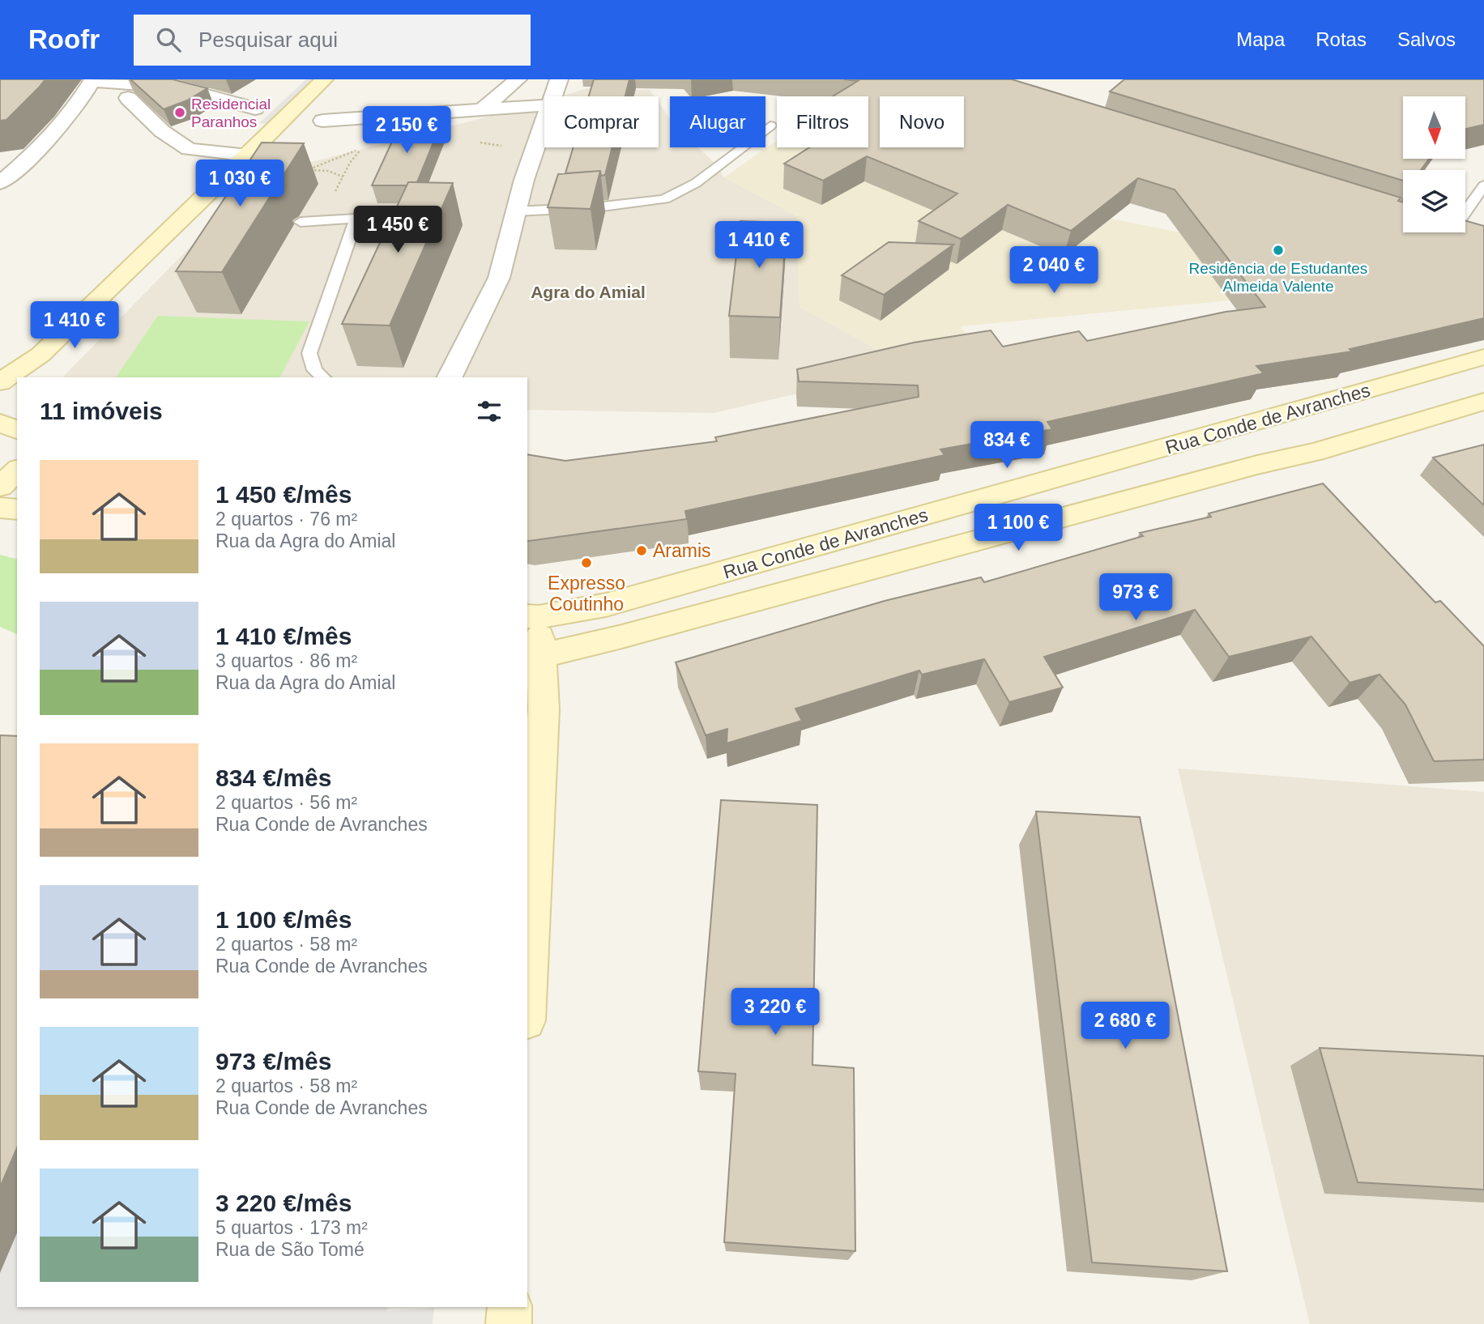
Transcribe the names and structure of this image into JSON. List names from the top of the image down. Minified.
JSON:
{"streets":{"street":["Rua Conde de Avranches"]},"districts":["Agra do Amial"],"places":["Residencial Paranhos","Residência de Estudantes Almeida Valente","Aramis","Expresso Coutinho"],"north":"bottom","page":{"header":"Roofr","search":"Pesquisar aqui","nav":["Mapa","Rotas","Salvos"],"chip":["Comprar","Alugar","Filtros","Novo"],"price":["2 150 €","1 030 €","1 450 €","1 410 €","2 040 €","1 410 €","834 €","1 100 €","973 €","3 220 €","2 680 €"],"heading":"11 imóveis","list":[{"name":"1 450 €/mês","note":"2 quartos · 76 m² · Rua da Agra do Amial"},{"name":"1 410 €/mês","note":"3 quartos · 86 m² · Rua da Agra do Amial"},{"name":"834 €/mês","note":"2 quartos · 56 m² · Rua Conde de Avranches"},{"name":"1 100 €/mês","note":"2 quartos · 58 m² · Rua Conde de Avranches"},{"name":"973 €/mês","note":"2 quartos · 58 m² · Rua Conde de Avranches"},{"name":"3 220 €/mês","note":"5 quartos · 173 m² · Rua de São Tomé"}]}}
